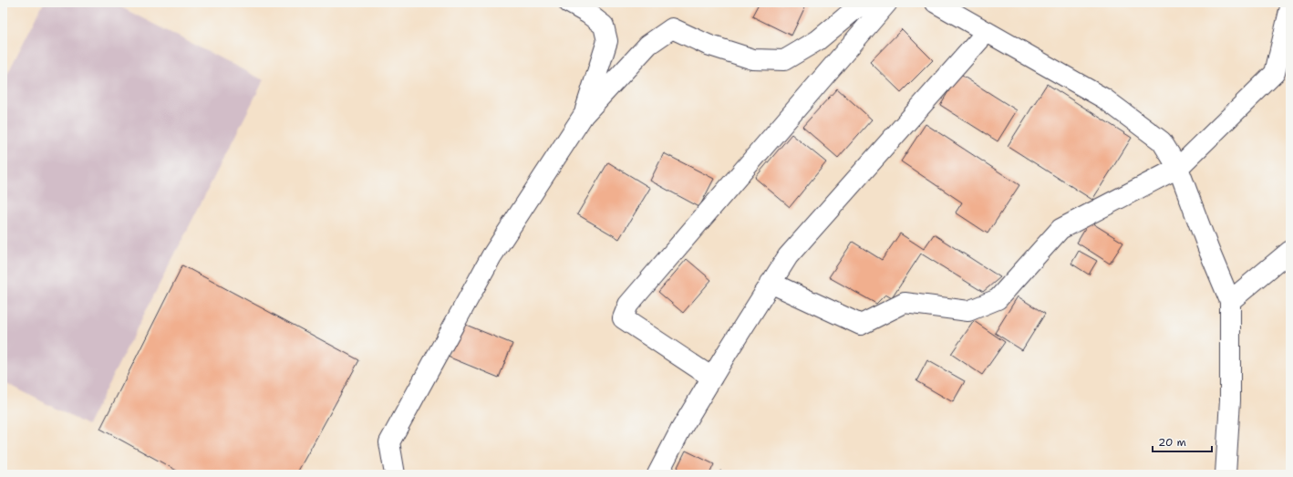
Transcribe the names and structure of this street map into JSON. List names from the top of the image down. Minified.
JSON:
{"scale_bar":"20 m"}
